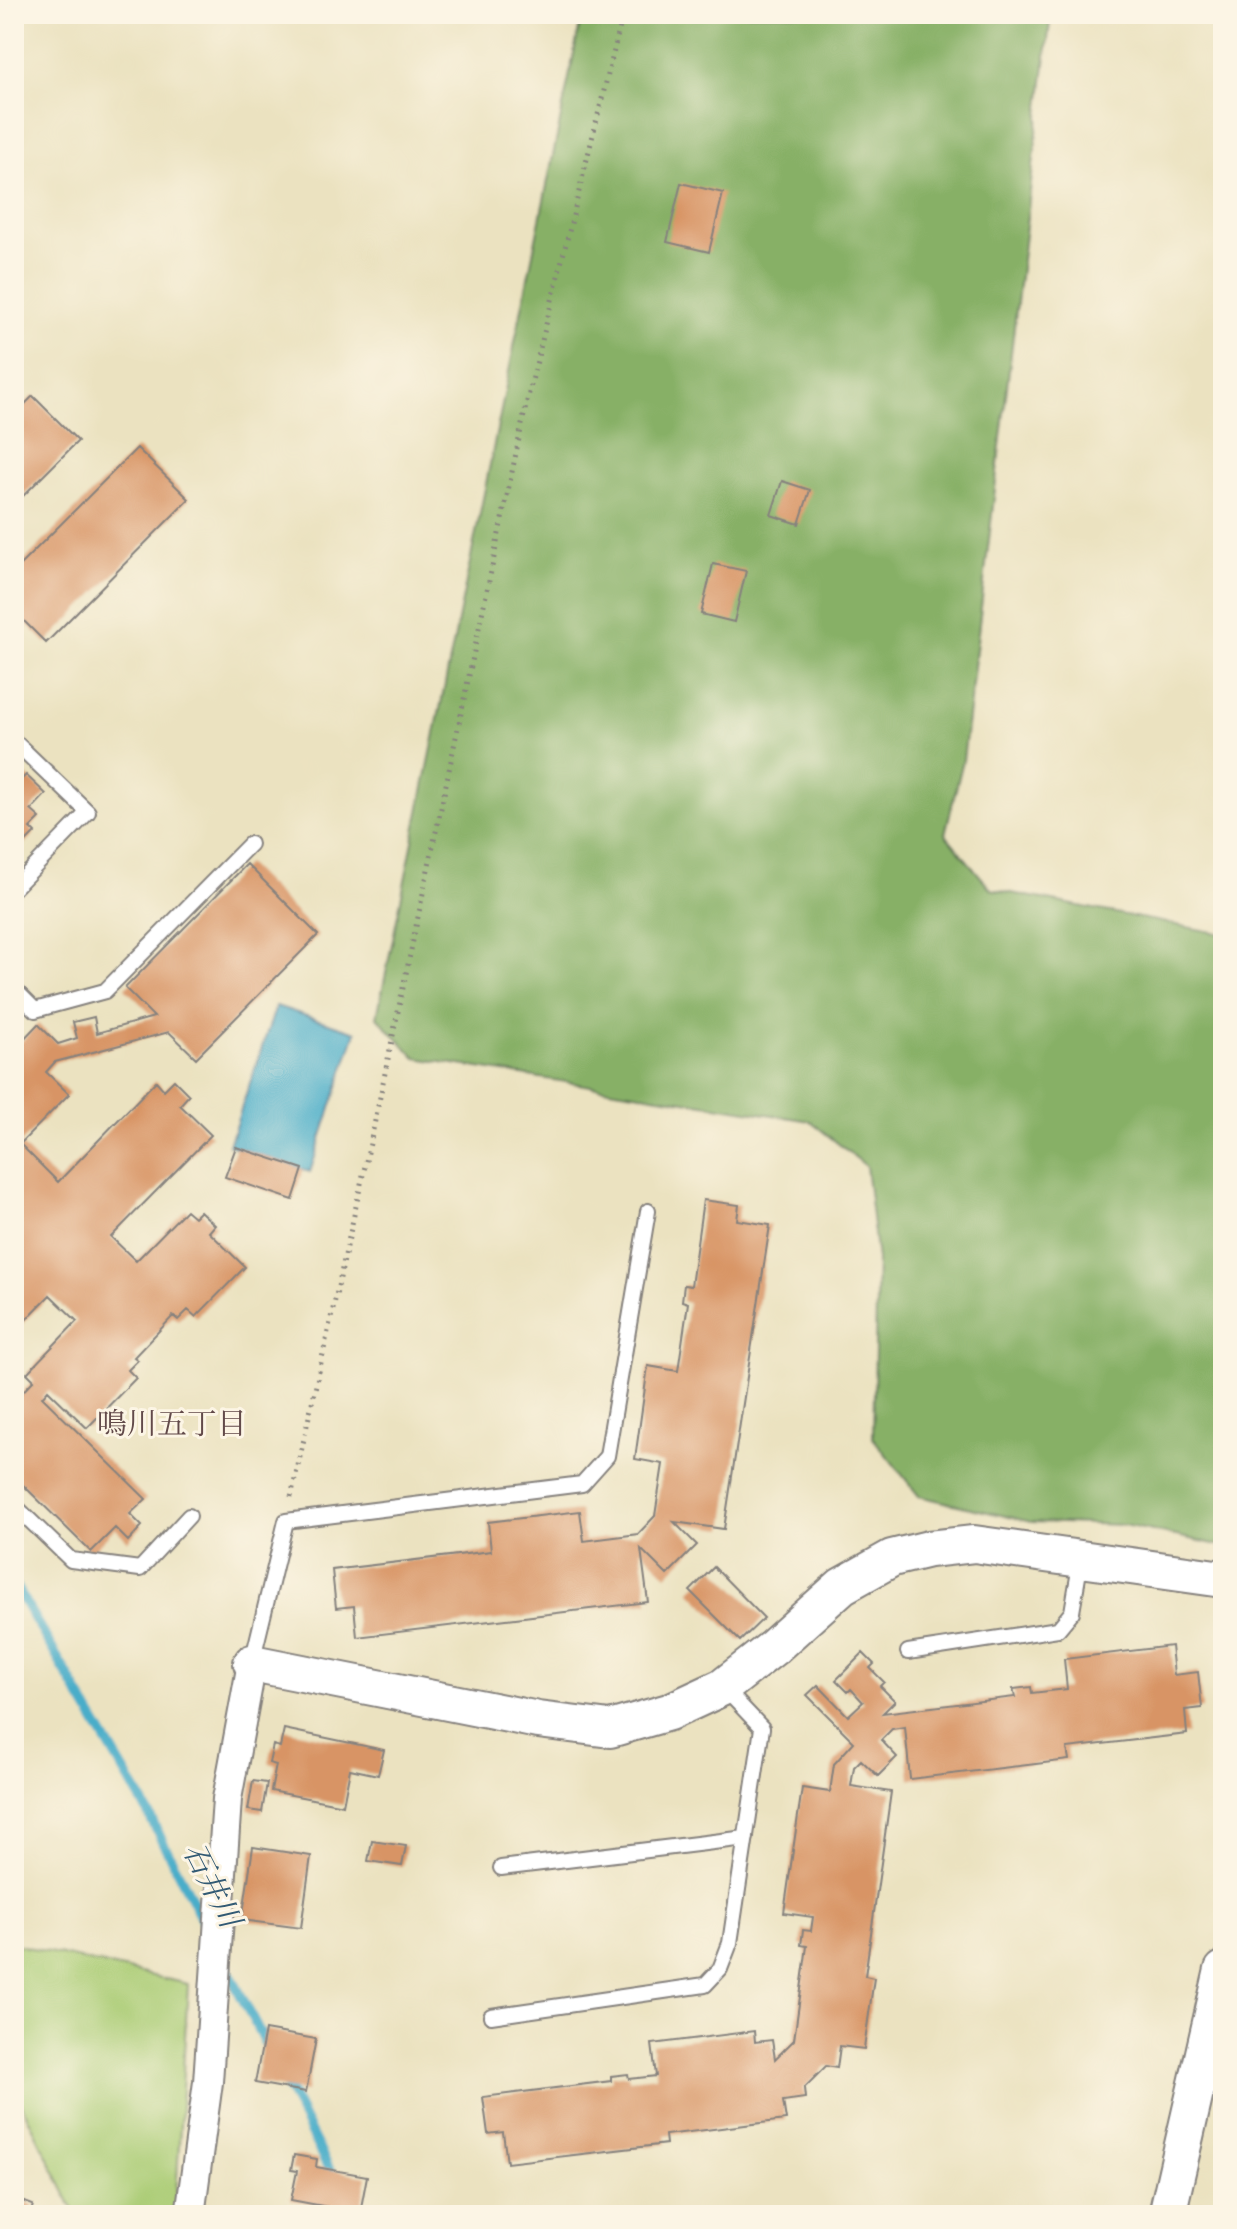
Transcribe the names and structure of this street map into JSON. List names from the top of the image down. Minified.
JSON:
{"districts":["鳴川五丁目"],"water":["石井川"]}
